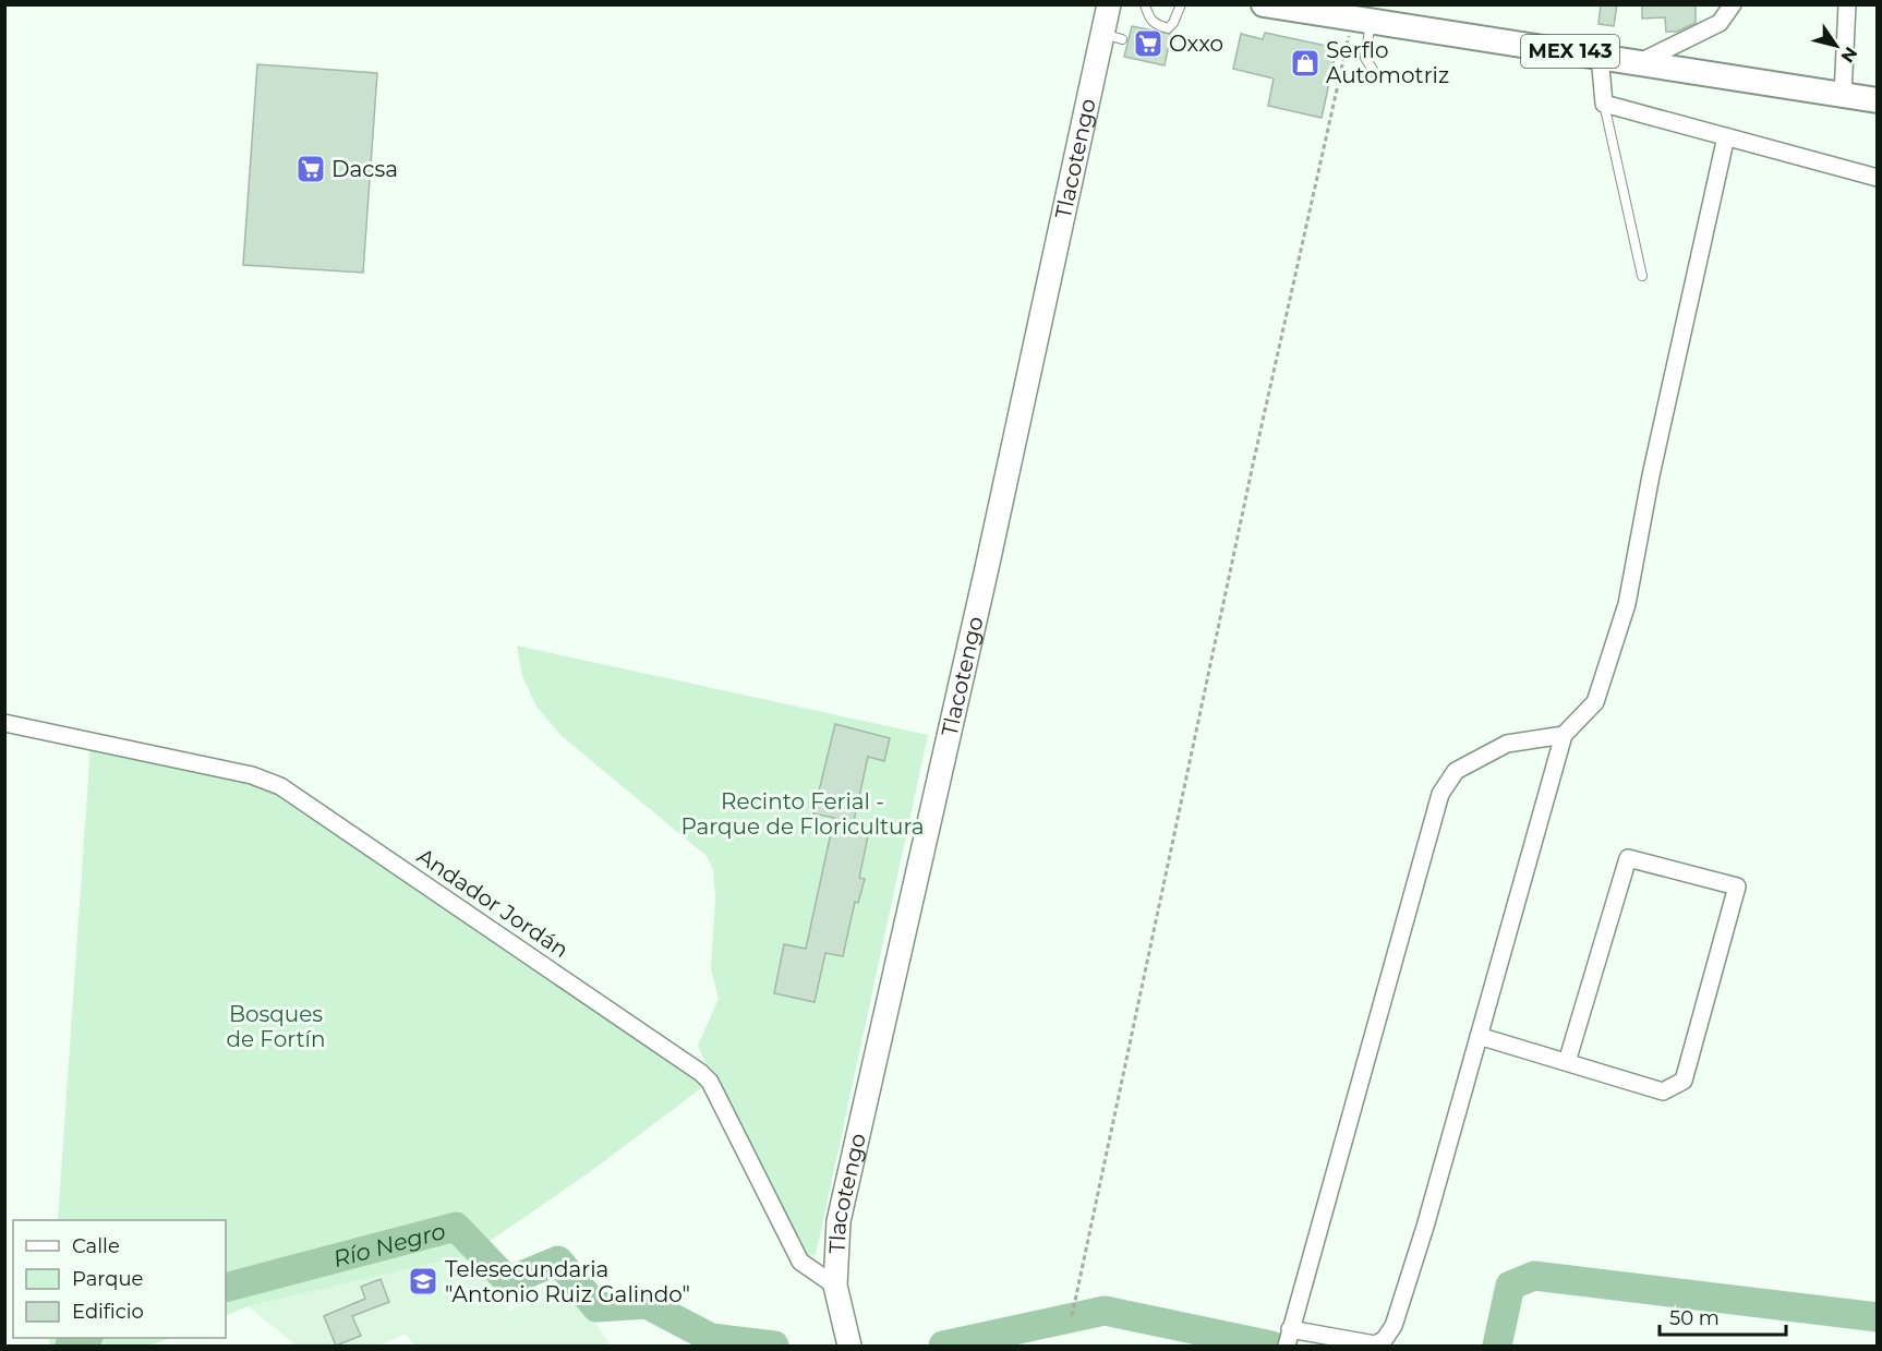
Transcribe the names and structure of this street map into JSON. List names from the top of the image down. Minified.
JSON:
{"streets":{"main road":["MEX 143"],"street":["Tlacotengo","Andador Jordán"]},"crossings":[["Tlacotengo","Andador Jordán"]],"water":["Río Negro"],"parks":["Recinto Ferial - Parque de Floricultura","Bosques de Fortín"],"places":{"supermarket":["Oxxo","Dacsa"],"shop":["Serflo Automotriz"],"school or university":["Telesecundaria \"Antonio Ruiz Galindo\""]},"legend":["Calle","Parque","Edificio"],"scale_bar":"50 m","north":"bottom right"}
